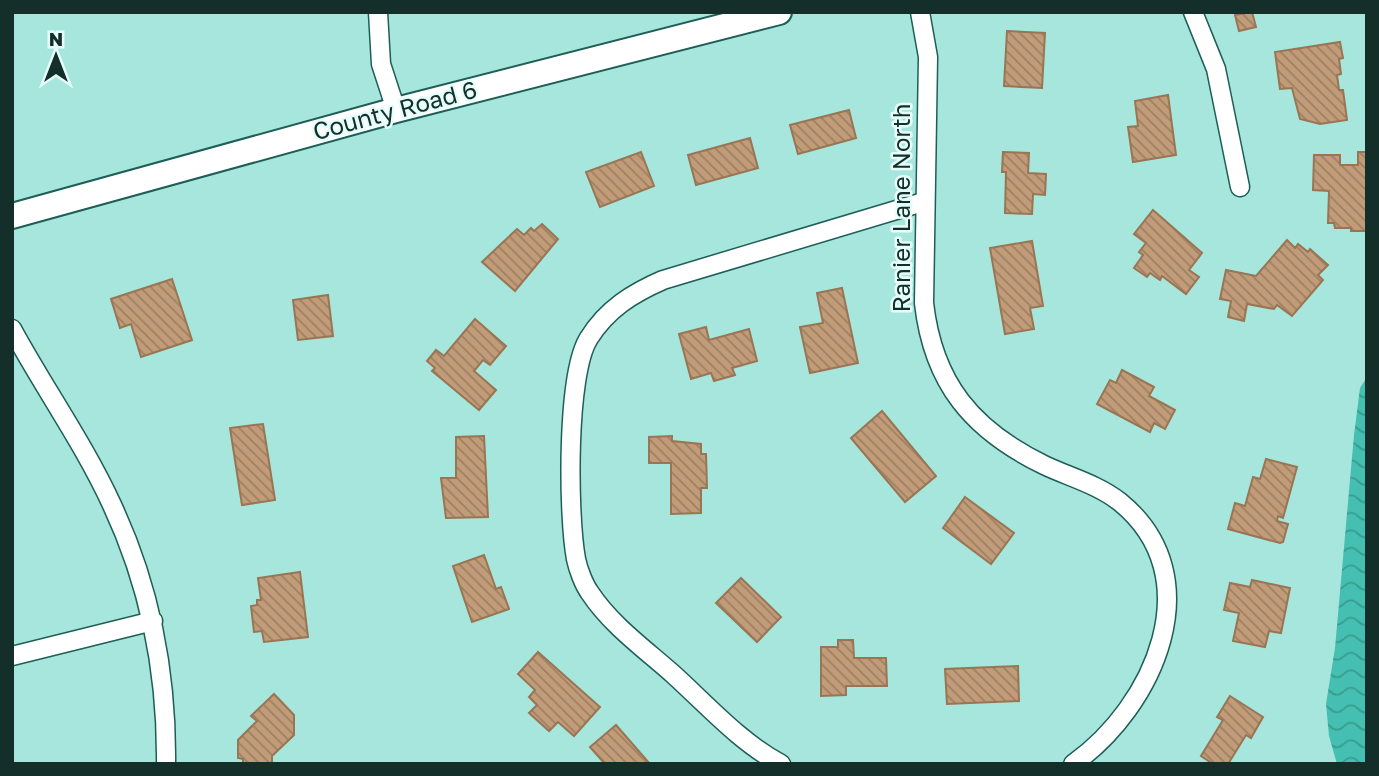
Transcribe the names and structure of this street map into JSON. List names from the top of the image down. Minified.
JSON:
{"streets":{"main road":["County Road 6"],"street":["Ranier Lane North"]},"north":"top"}
